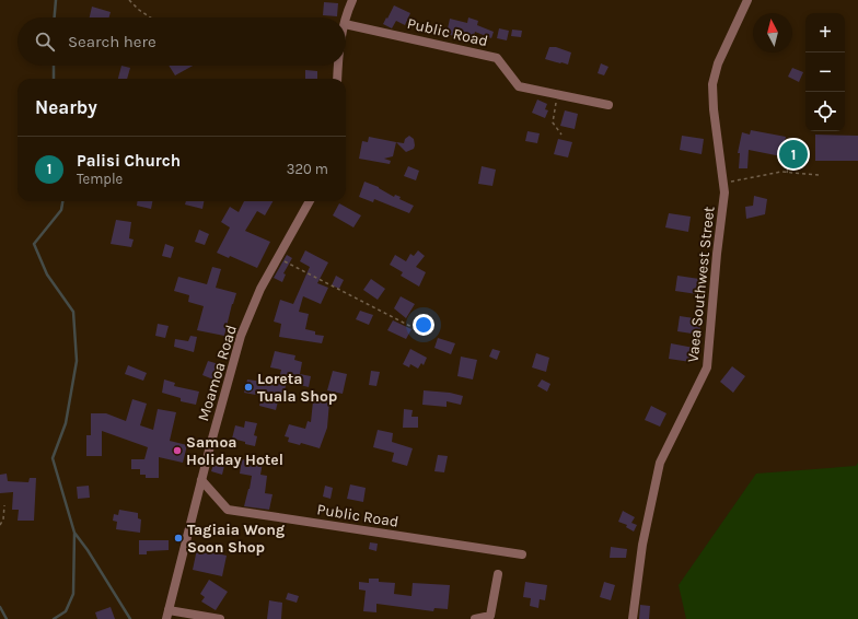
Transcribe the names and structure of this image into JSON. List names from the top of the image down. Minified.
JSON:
{"streets":{"street":["Public Road","Vaea Southwest Street","Moamoa Road"]},"crossings":[["Public Road","Moamoa Road"]],"places":["Loreta Tuala Shop","Samoa Holiday Hotel","Tagiaia Wong Soon Shop"],"north":"top","page":{"map_buttons":["+","−"],"search":"Search here","heading":"Nearby","list":[{"mark":"1","name":"Palisi Church","note":"Temple","value":"320 m"}],"pins":"1"}}
